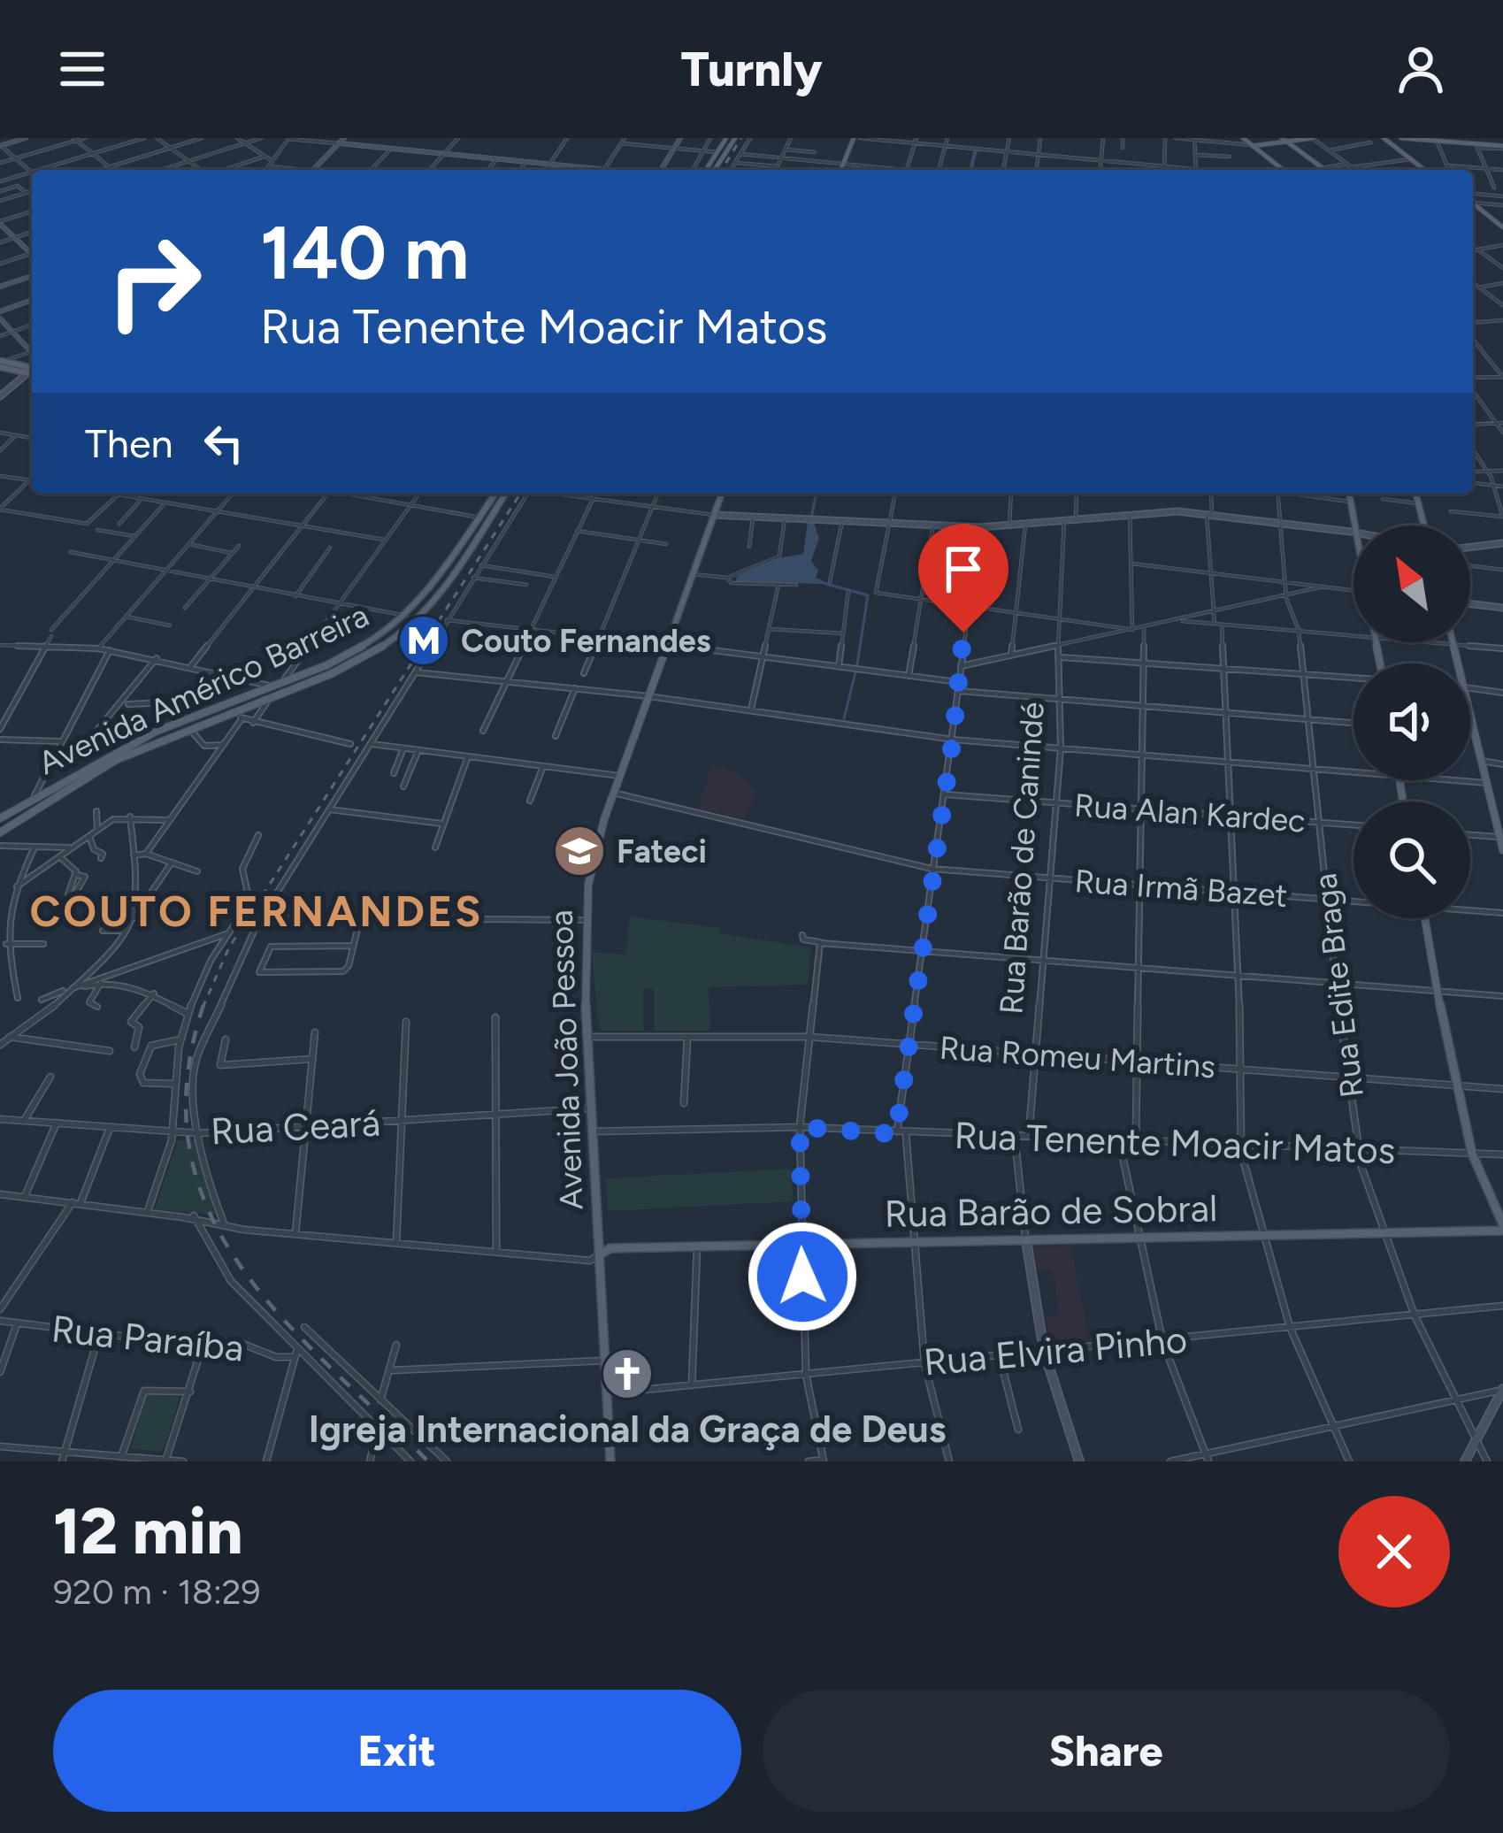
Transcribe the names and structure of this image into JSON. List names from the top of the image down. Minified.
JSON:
{"streets":{"main road":["Avenida Américo Barreira","Avenida João Pessoa","Rua Barão de Sobral"],"street":["Rua Alan Kardec","Rua Barão de Canindé","Rua Irmã Bazet","Rua Edite Braga","Rua Romeu Martins","Rua Ceará","Rua Tenente Moacir Matos","Rua Paraíba","Rua Elvira Pinho"]},"crossings":[["Rua Alan Kardec","Rua Barão de Canindé"],["Rua Alan Kardec","Rua Edite Braga"],["Rua Barão de Canindé","Rua Irmã Bazet"],["Rua Barão de Canindé","Rua Romeu Martins"],["Rua Barão de Canindé","Rua Tenente Moacir Matos"],["Rua Irmã Bazet","Rua Edite Braga"],["Rua Irmã Bazet","Avenida João Pessoa"],["Rua Edite Braga","Rua Romeu Martins"],["Rua Edite Braga","Rua Tenente Moacir Matos"],["Rua Edite Braga","Rua Barão de Sobral"],["Rua Edite Braga","Rua Elvira Pinho"],["Rua Romeu Martins","Avenida João Pessoa"],["Avenida João Pessoa","Rua Ceará"],["Avenida João Pessoa","Rua Tenente Moacir Matos"],["Avenida João Pessoa","Rua Barão de Sobral"],["Avenida João Pessoa","Rua Elvira Pinho"]],"districts":["COUTO FERNANDES"],"places":{"metro station":["Couto Fernandes"],"school or university":["Fateci"],"church":["Igreja Internacional da Graça de Deus"]},"north":"top left","page":{"header":"Turnly","turn":["140 m","Rua Tenente Moacir Matos"],"then":"Then","heading":["12 min","920 m · 18:29"],"buttons":["Exit","Share"]}}
